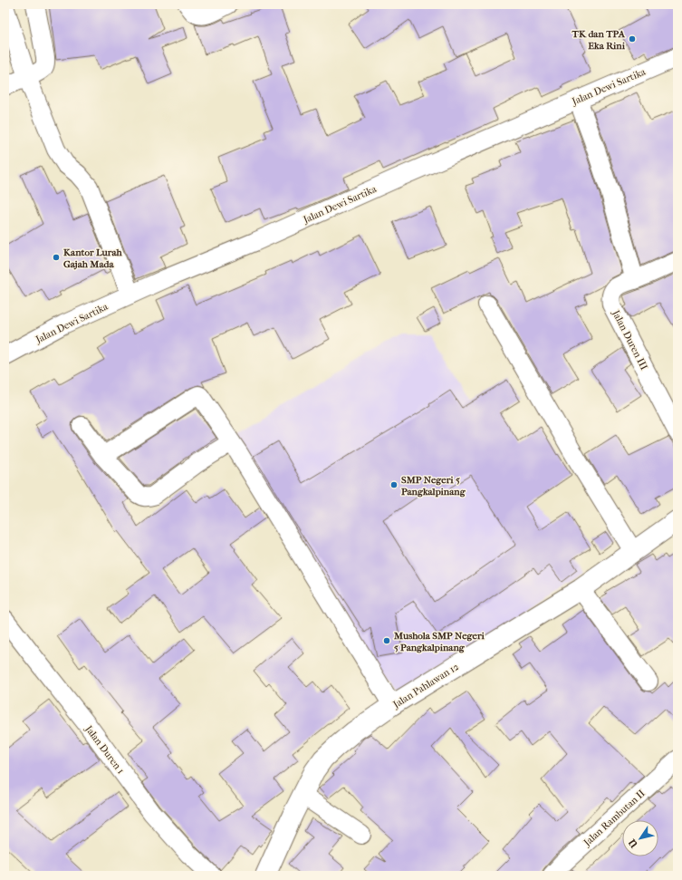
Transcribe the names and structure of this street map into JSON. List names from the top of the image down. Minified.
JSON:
{"streets":{"main road":["Jalan Pahlawan 12"],"street":["Jalan Dewi Sartika","Jalan Duren III","Jalan Duren 1","Jalan Rambutan II"]},"places":["TK dan TPA Eka Rini","Kantor Lurah Gajah Mada","SMP Negeri 5 Pangkalpinang","Mushola SMP Negeri 5 Pangkalpinang"],"north":"bottom left"}
